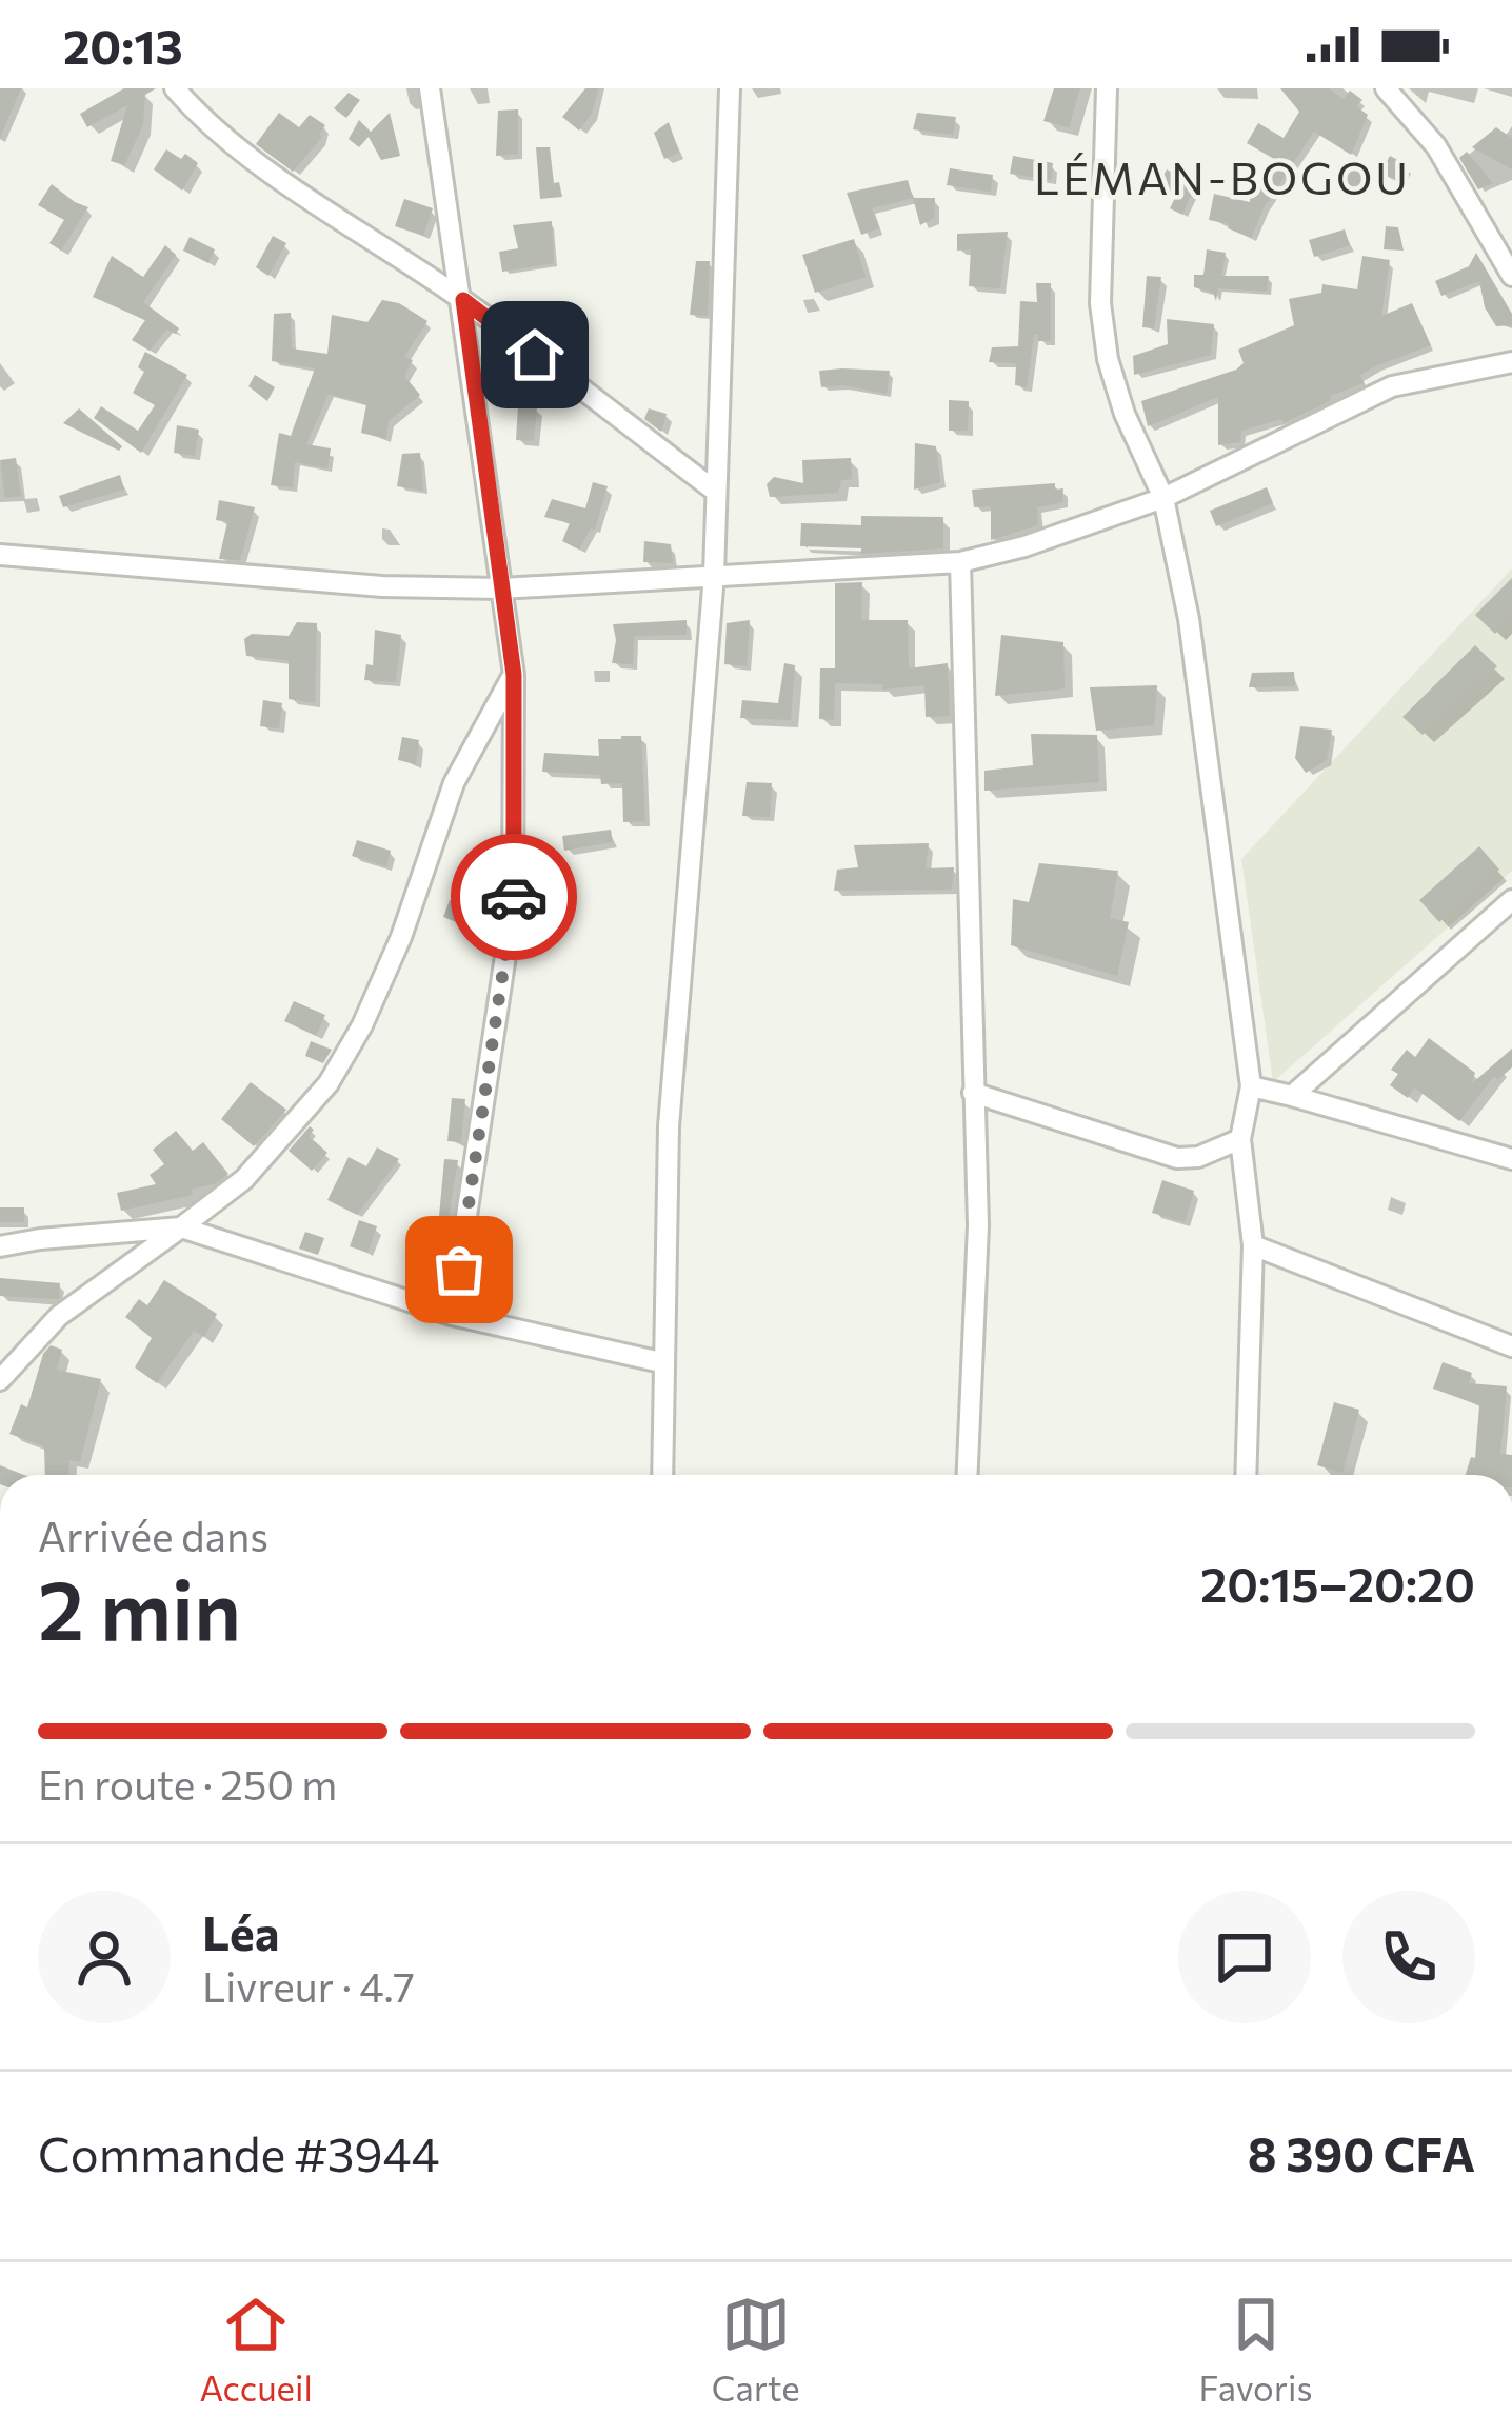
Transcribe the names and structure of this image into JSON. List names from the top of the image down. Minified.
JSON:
{"districts":["LÉMAN-BOGOU"],"page":{"status":"20:13","heading":["2 min","Arrivée dans","20:15–20:20"],"panel":["Léa","Livreur · 4.7","Commande #3944","8 390 CFA"],"bar":"En route · 250 m","tabs":["Accueil","Carte","Favoris"]}}
